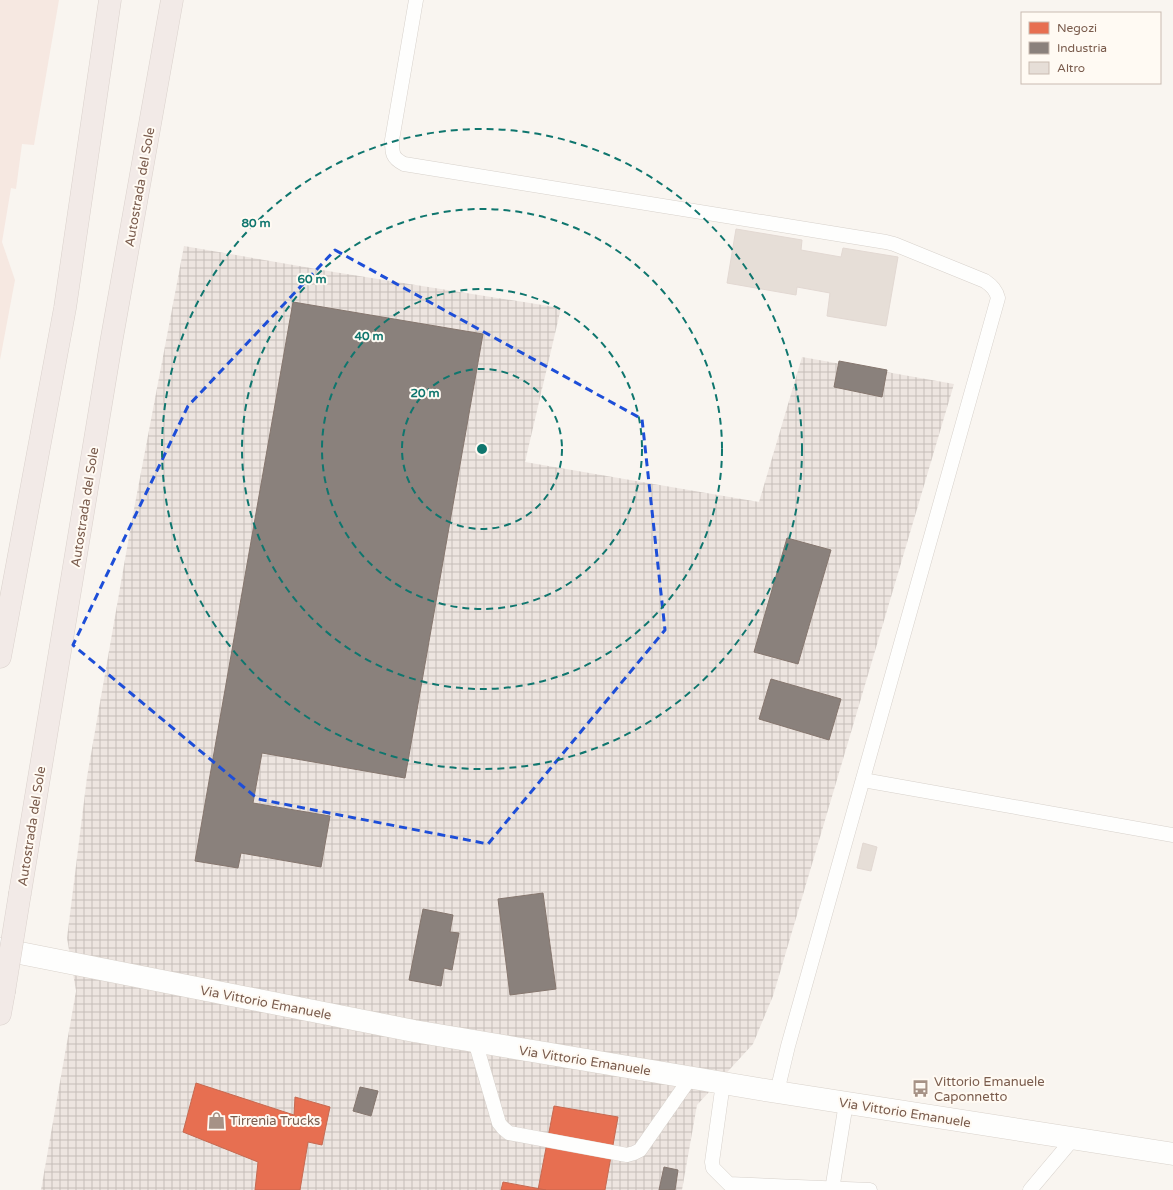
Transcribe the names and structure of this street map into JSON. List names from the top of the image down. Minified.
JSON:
{"streets":{"highway":["Autostrada del Sole"],"main road":["Via Vittorio Emanuele"]},"places":{"bus stop":["Vittorio Emanuele Caponnetto"],"shop":["Tirrenia Trucks"]},"legend":["Negozi","Industria","Altro"],"rings":["80 m","60 m","40 m","20 m"]}
